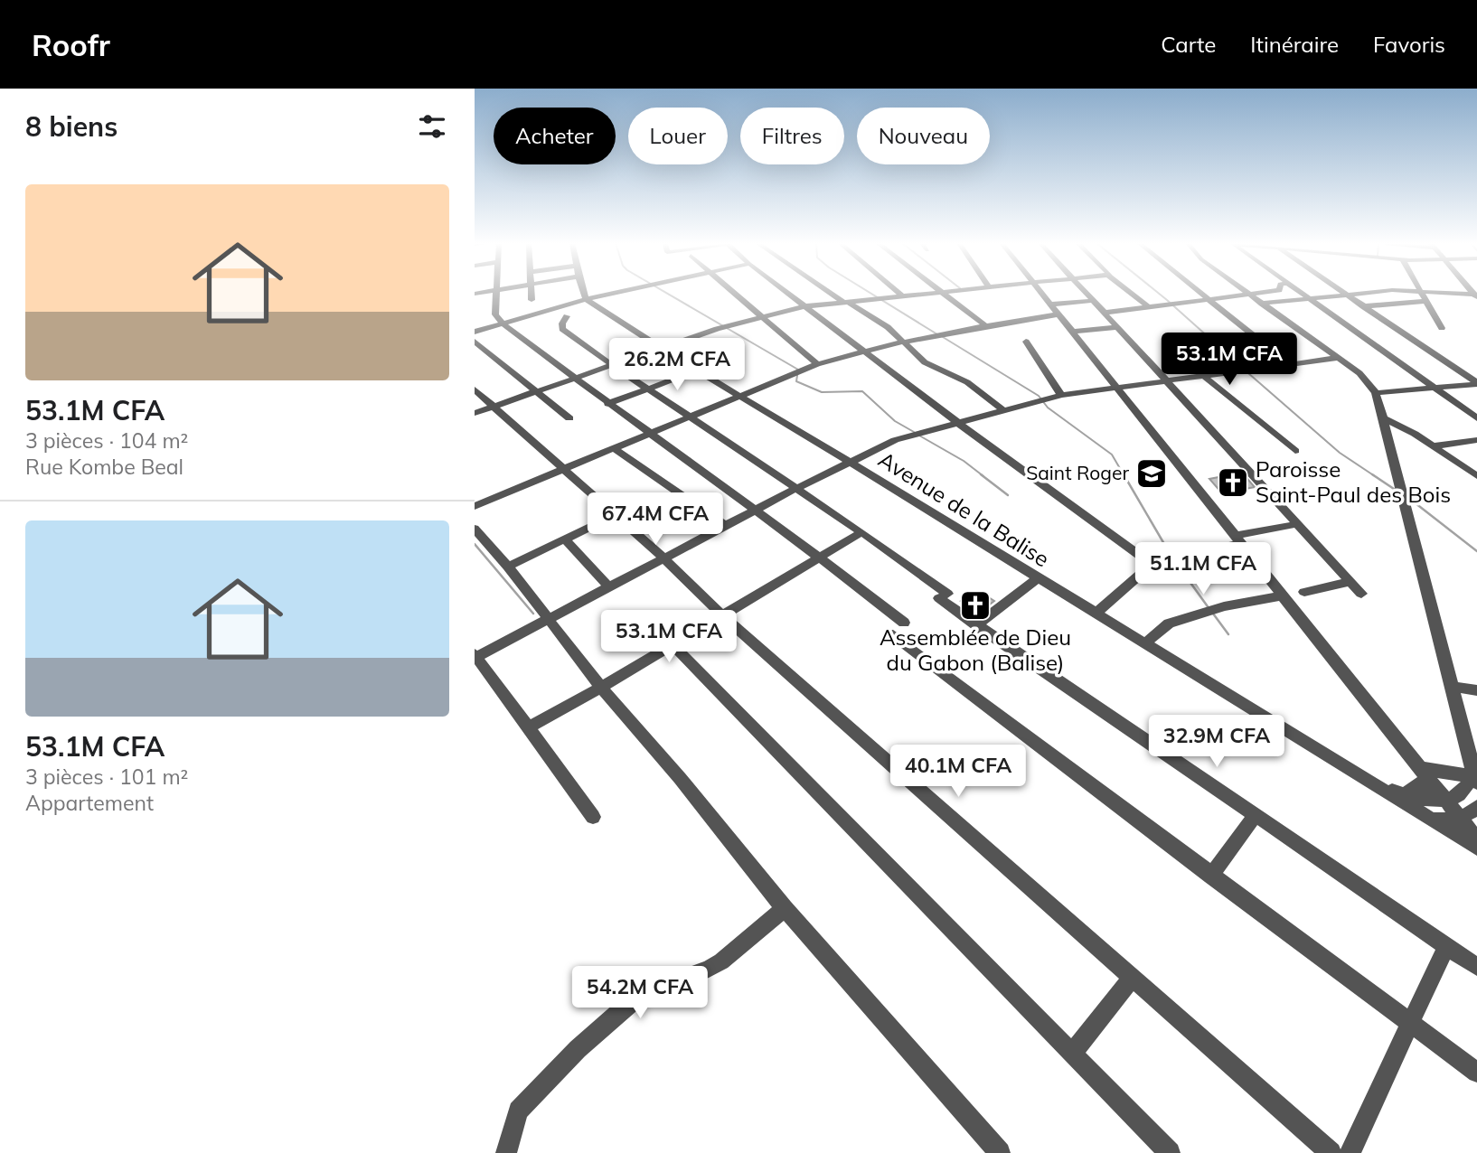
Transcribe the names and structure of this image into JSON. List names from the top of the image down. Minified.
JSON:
{"streets":{"street":["Avenue de la Balise"]},"places":{"school or university":["Saint Roger"],"church":["Paroisse Saint-Paul des Bois","Assemblée de Dieu du Gabon (Balise)"]},"page":{"header":"Roofr","nav":["Carte","Itinéraire","Favoris"],"heading":"8 biens","chip":["Acheter","Louer","Filtres","Nouveau"],"list":[{"name":"53.1M CFA","note":"3 pièces · 104 m² · Rue Kombe Beal"},{"name":"53.1M CFA","note":"3 pièces · 101 m² · Appartement"}],"price":["53.1M CFA","26.2M CFA","67.4M CFA","51.1M CFA","53.1M CFA","32.9M CFA","40.1M CFA","54.2M CFA"]}}
